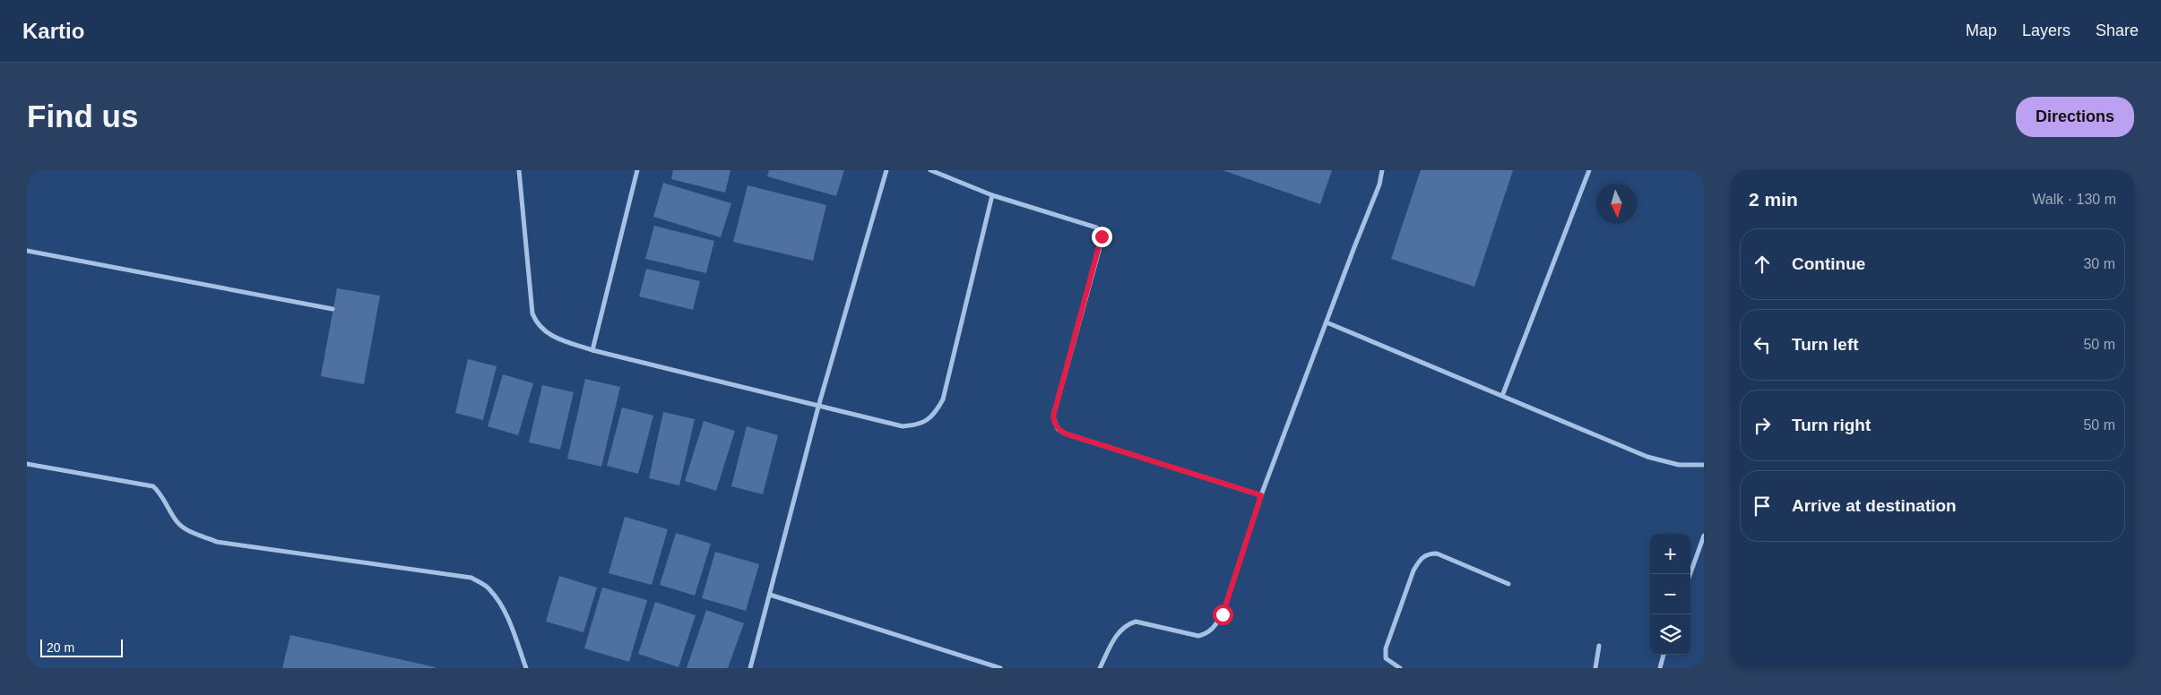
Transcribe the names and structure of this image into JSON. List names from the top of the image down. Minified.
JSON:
{"scale_bar":"20 m","north":"bottom","page":{"header":"Kartio","nav":["Map","Layers","Share"],"buttons":"Directions","title":"Find us","heading":["2 min","Walk · 130 m"],"list":[["Continue","30 m"],["Turn left","50 m"],["Turn right","50 m"],"Arrive at destination"],"map_buttons":["+","−"],"scale":"20 m"}}
